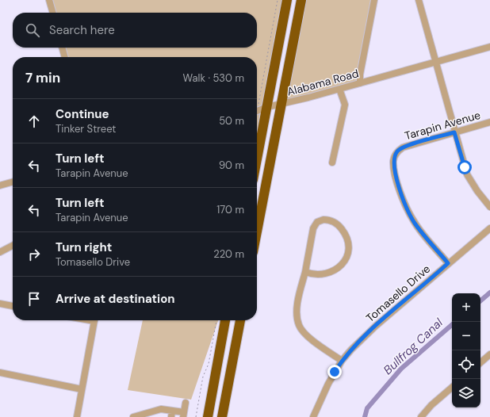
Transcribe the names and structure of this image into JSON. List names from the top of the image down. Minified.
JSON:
{"streets":{"street":["Alabama Road","Tarapin Avenue","Tomasello Drive"]},"crossings":[["Tarapin Avenue","Tomasello Drive"]],"water":["Bullfrog Canal"],"page":{"search":"Search here","heading":["7 min","Walk · 530 m"],"list":[["Continue","Tinker Street","50 m"],["Turn left","Tarapin Avenue","90 m"],["Turn left","Tarapin Avenue","170 m"],["Turn right","Tomasello Drive","220 m"],"Arrive at destination"],"map_buttons":["+","−"]}}
